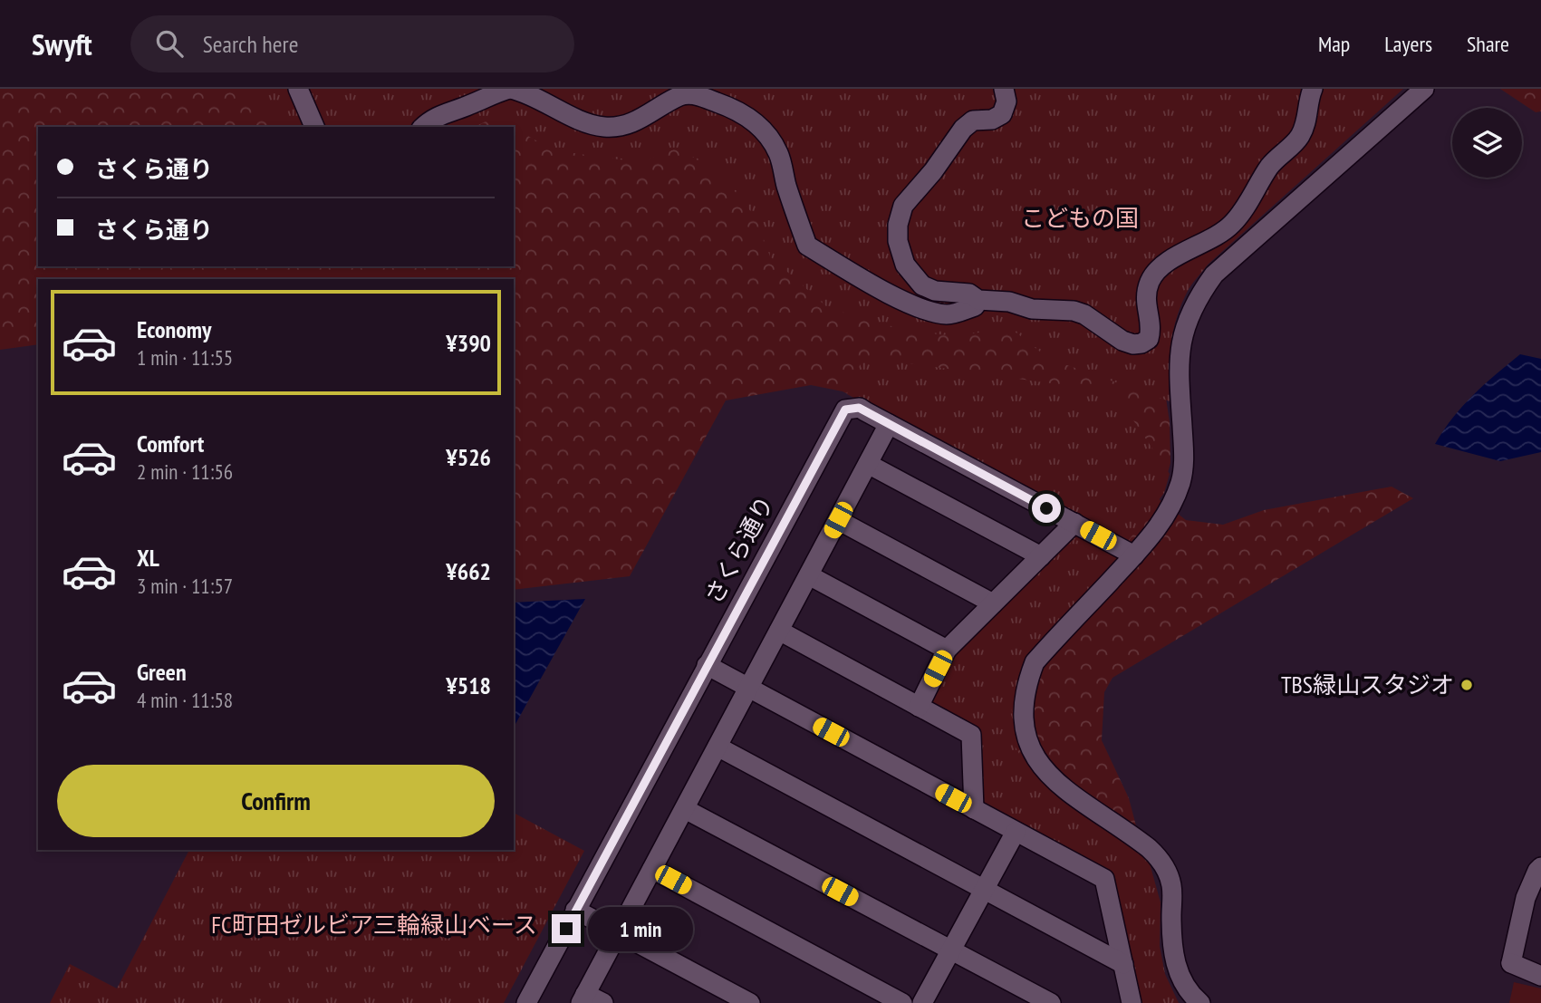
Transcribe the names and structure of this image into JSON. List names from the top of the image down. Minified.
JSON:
{"streets":{"street":["さくら通り"]},"parks":["こどもの国","FC町田ゼルビア三輪緑山ベース"],"places":["TBS緑山スタジオ"],"page":{"header":"Swyft","search":"Search here","nav":["Map","Layers","Share"],"banner":["さくら通り","さくら通り"],"list":[{"name":"Economy","note":"1 min · 11:55","value":"¥390"},{"name":"Comfort","note":"2 min · 11:56","value":"¥526"},{"name":"XL","note":"3 min · 11:57","value":"¥662"},{"name":"Green","note":"4 min · 11:58","value":"¥518"}],"buttons":"Confirm","bubble":"1 min"}}
